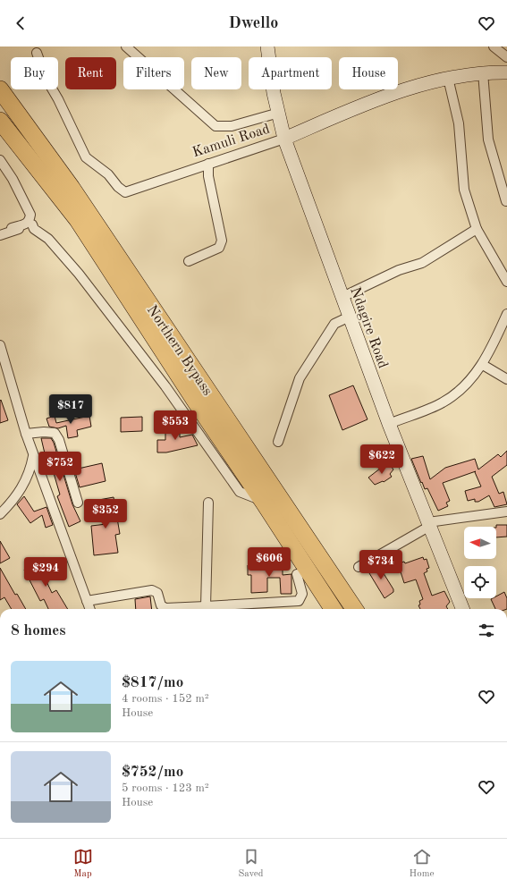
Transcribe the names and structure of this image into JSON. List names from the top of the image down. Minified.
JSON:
{"streets":{"highway":["Northern Bypass"],"street":["Kamuli Road","Ndagire Road"]},"crossings":[["Kamuli Road","Ndagire Road"]],"north":"left","page":{"header":"Dwello","chip":["Buy","Rent","Filters","New","Apartment","House"],"price":["$817","$553","$622","$752","$352","$606","$734","$294"],"heading":"8 homes","list":[{"name":"$817/mo","note":"4 rooms · 152 m² · House"},{"name":"$752/mo","note":"5 rooms · 123 m² · House"}],"tabs":["Map","Saved","Home"]}}
